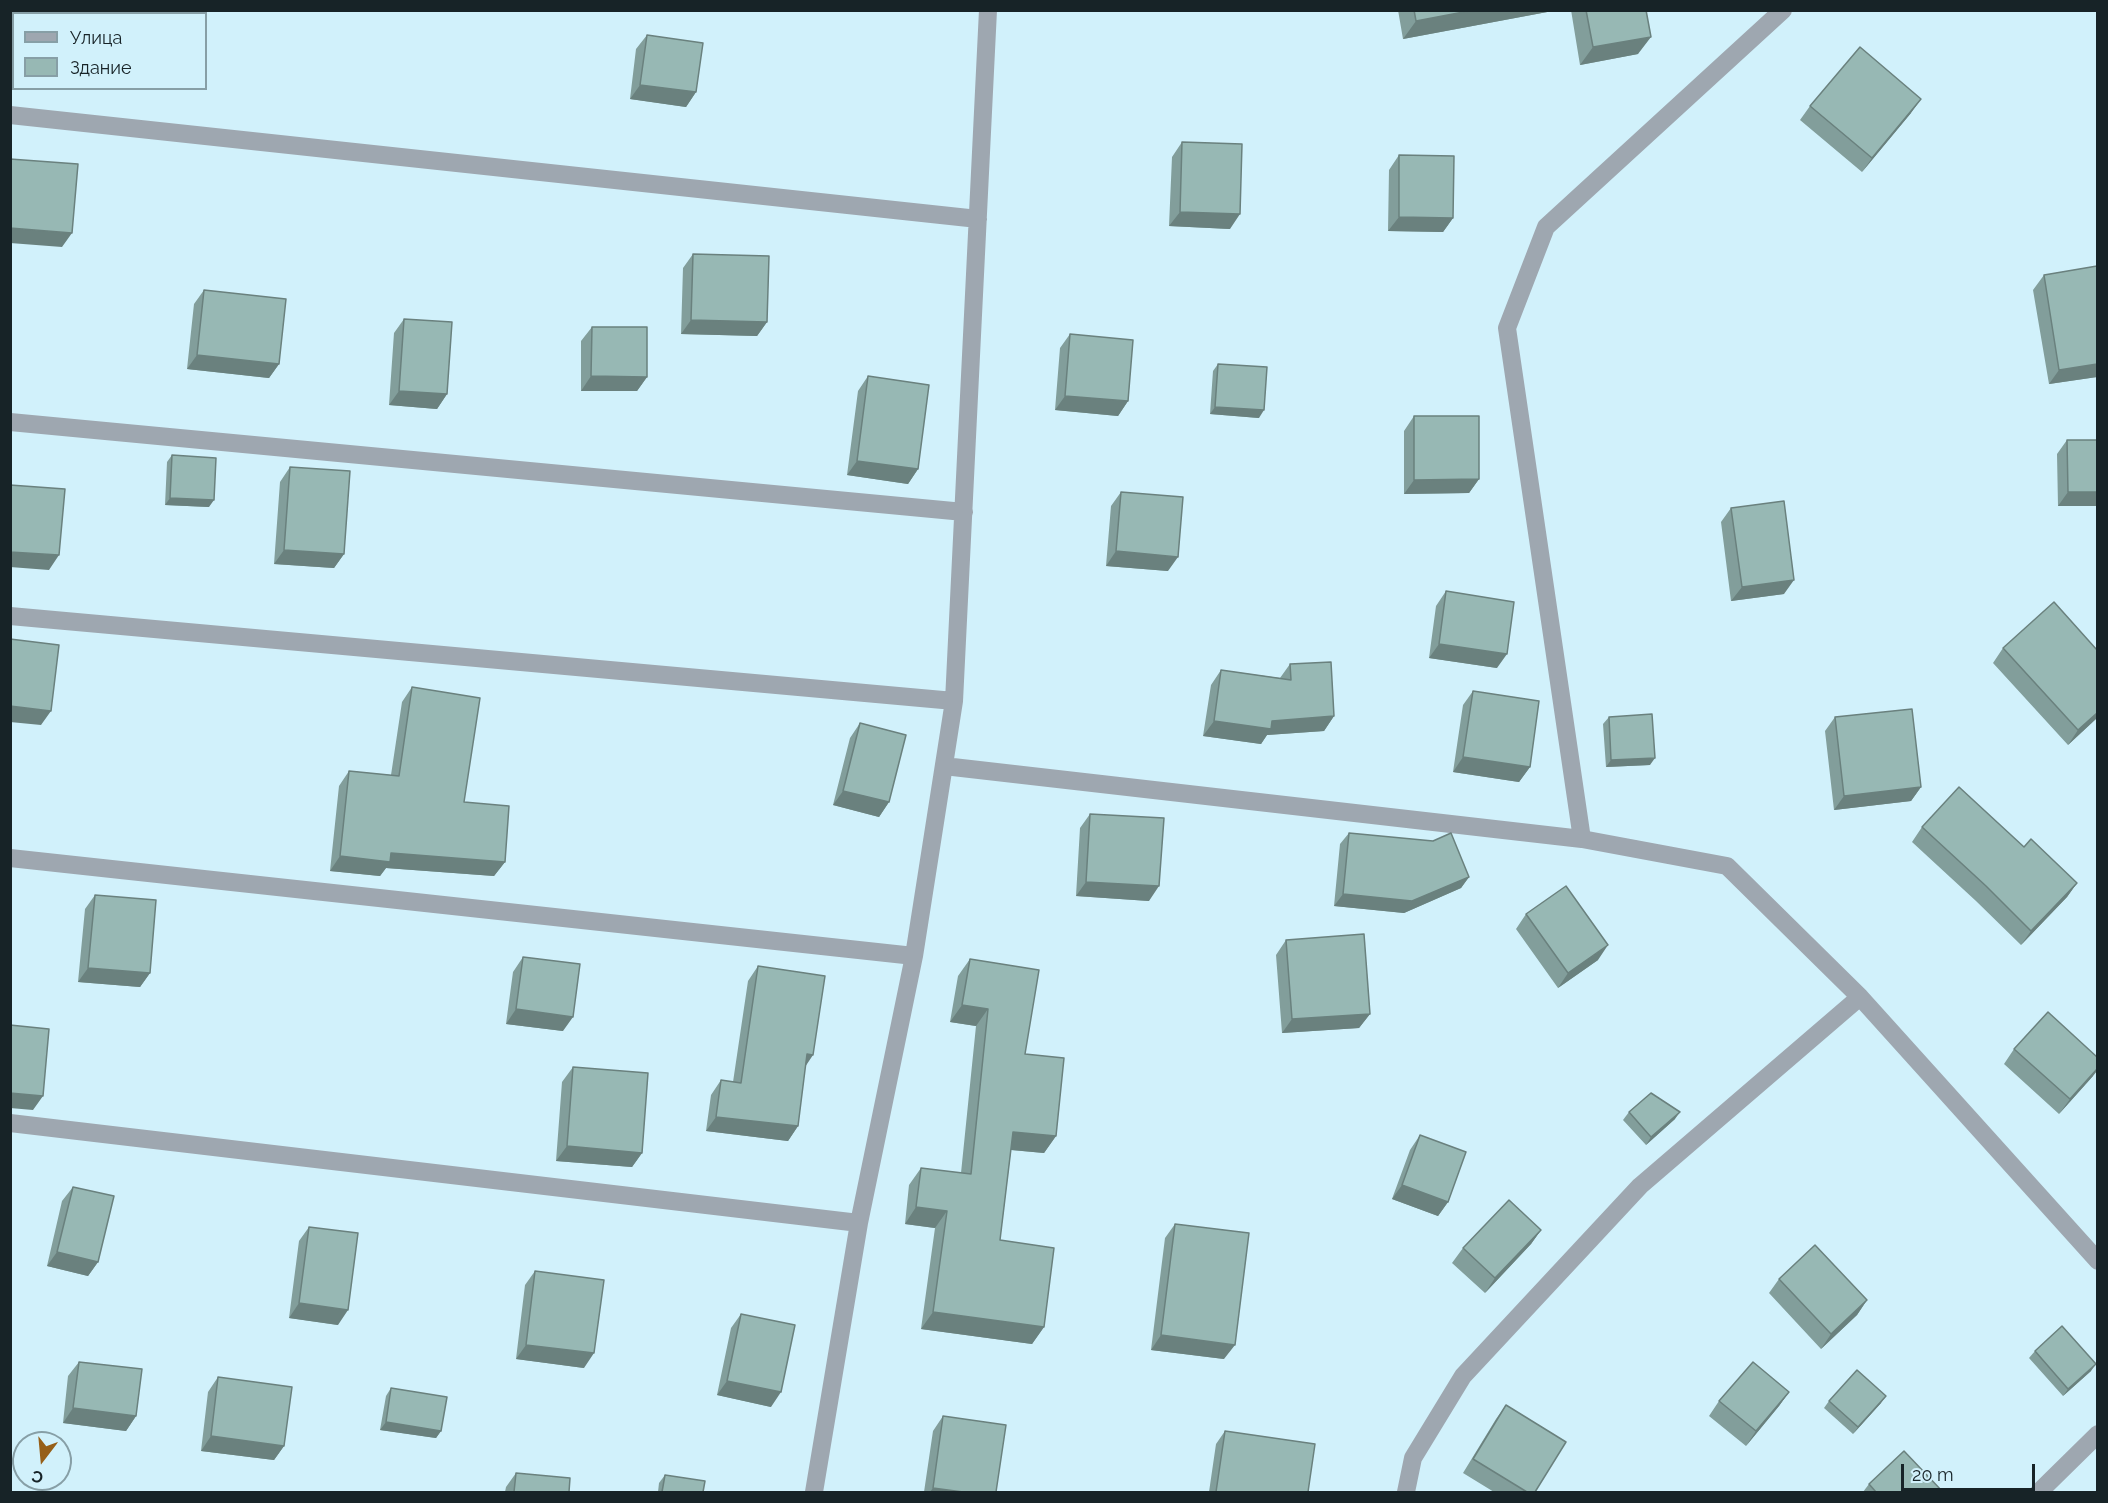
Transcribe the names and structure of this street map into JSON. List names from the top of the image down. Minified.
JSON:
{"legend":["Улица","Здание"],"scale_bar":"20 m","north":"bottom"}
